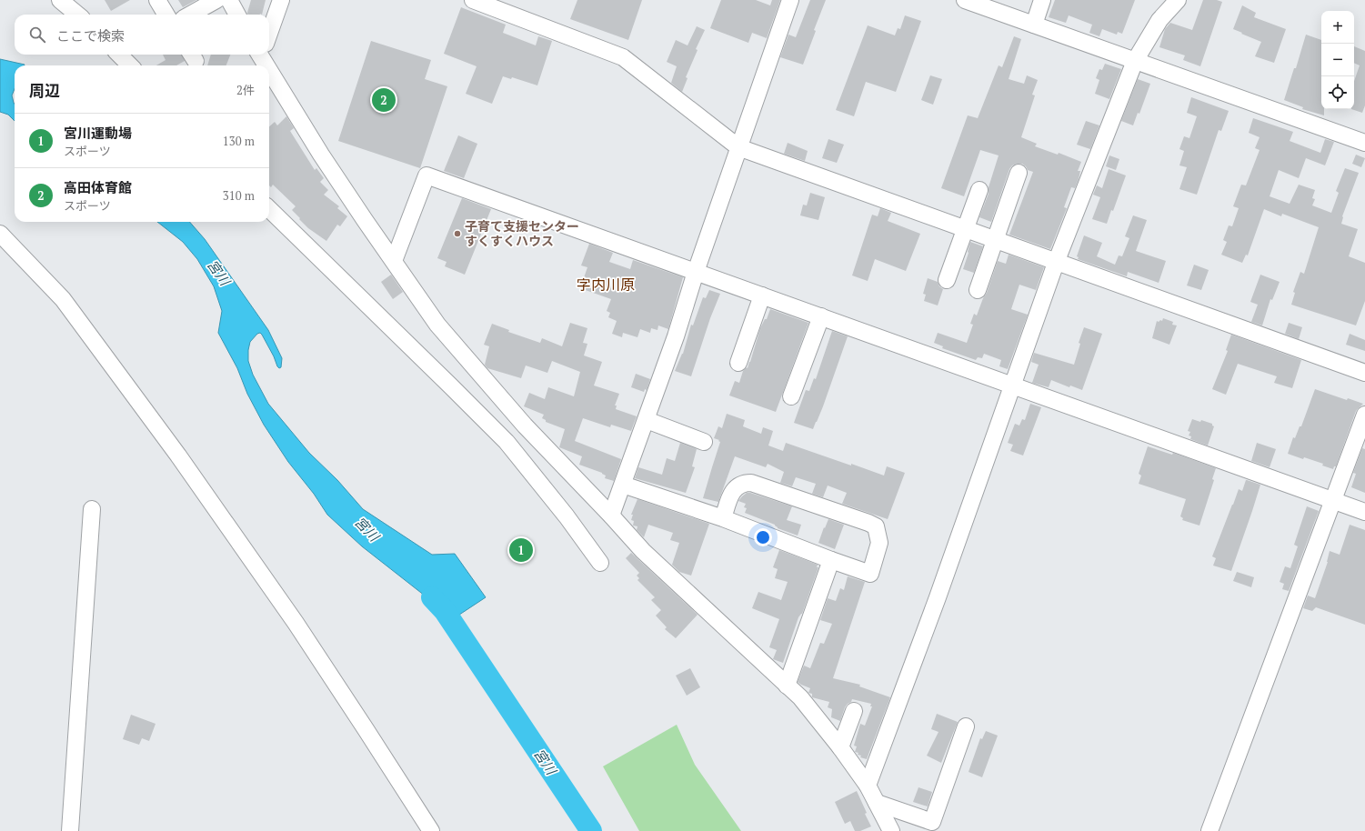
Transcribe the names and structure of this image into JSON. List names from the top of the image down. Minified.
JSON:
{"districts":["字内川原"],"water":["宮川"],"places":["子育て支援センター すくすくハウス"],"page":{"map_buttons":["+","−"],"search":"ここで検索","heading":["周辺","2件"],"pins":["2","1"],"list":[{"mark":"1","name":"宮川運動場","note":"スポーツ","value":"130 m"},{"mark":"2","name":"高田体育館","note":"スポーツ","value":"310 m"}]}}
